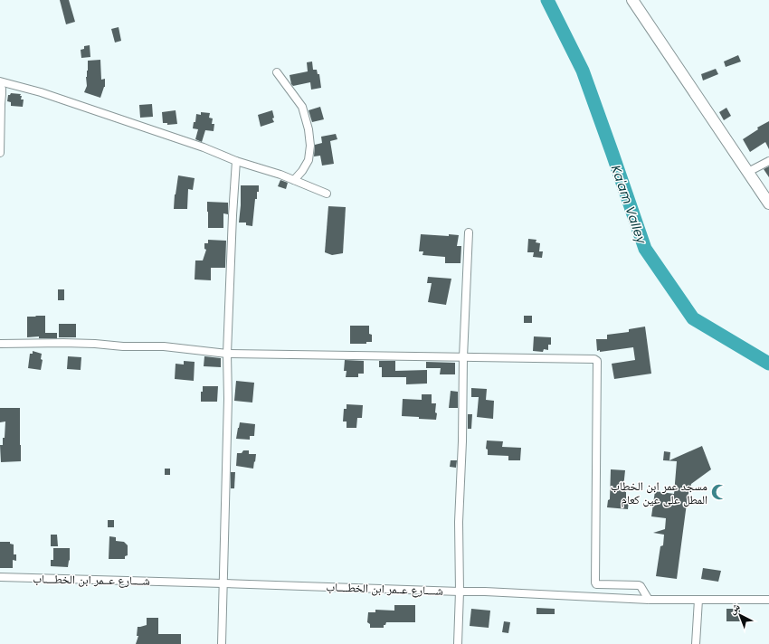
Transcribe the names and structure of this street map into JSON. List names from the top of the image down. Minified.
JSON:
{"streets":{"street":["شــــارع عــمر ابن الخطــــاب"]},"water":["Ka'am Valley"],"places":{"mosque":["مسجد عمر ابن الخطاب المطل على عين كعام"]},"north":"top left"}
